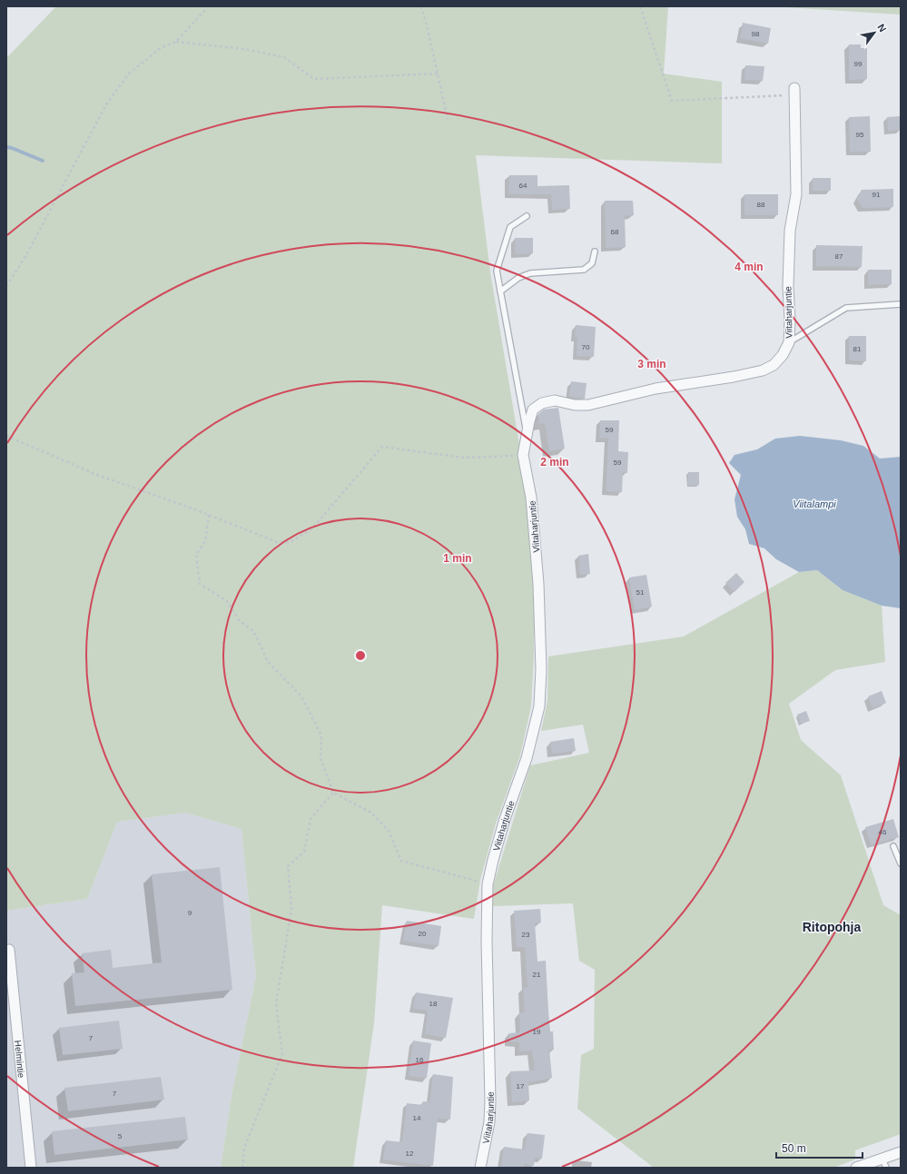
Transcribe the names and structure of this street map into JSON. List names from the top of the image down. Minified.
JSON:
{"streets":{"street":["Viitaharjuntie","Helmintie"]},"districts":["Ritopohja"],"water":["Viitalampi"],"house_numbers":["98","99","95","64","91","88","68","87","70","81","59","59","51","46","9","20","23","21","18","19","7","16","17","7","14","5","12"],"scale_bar":"50 m","north":"top right","rings":["4 min","3 min","2 min","1 min"]}
